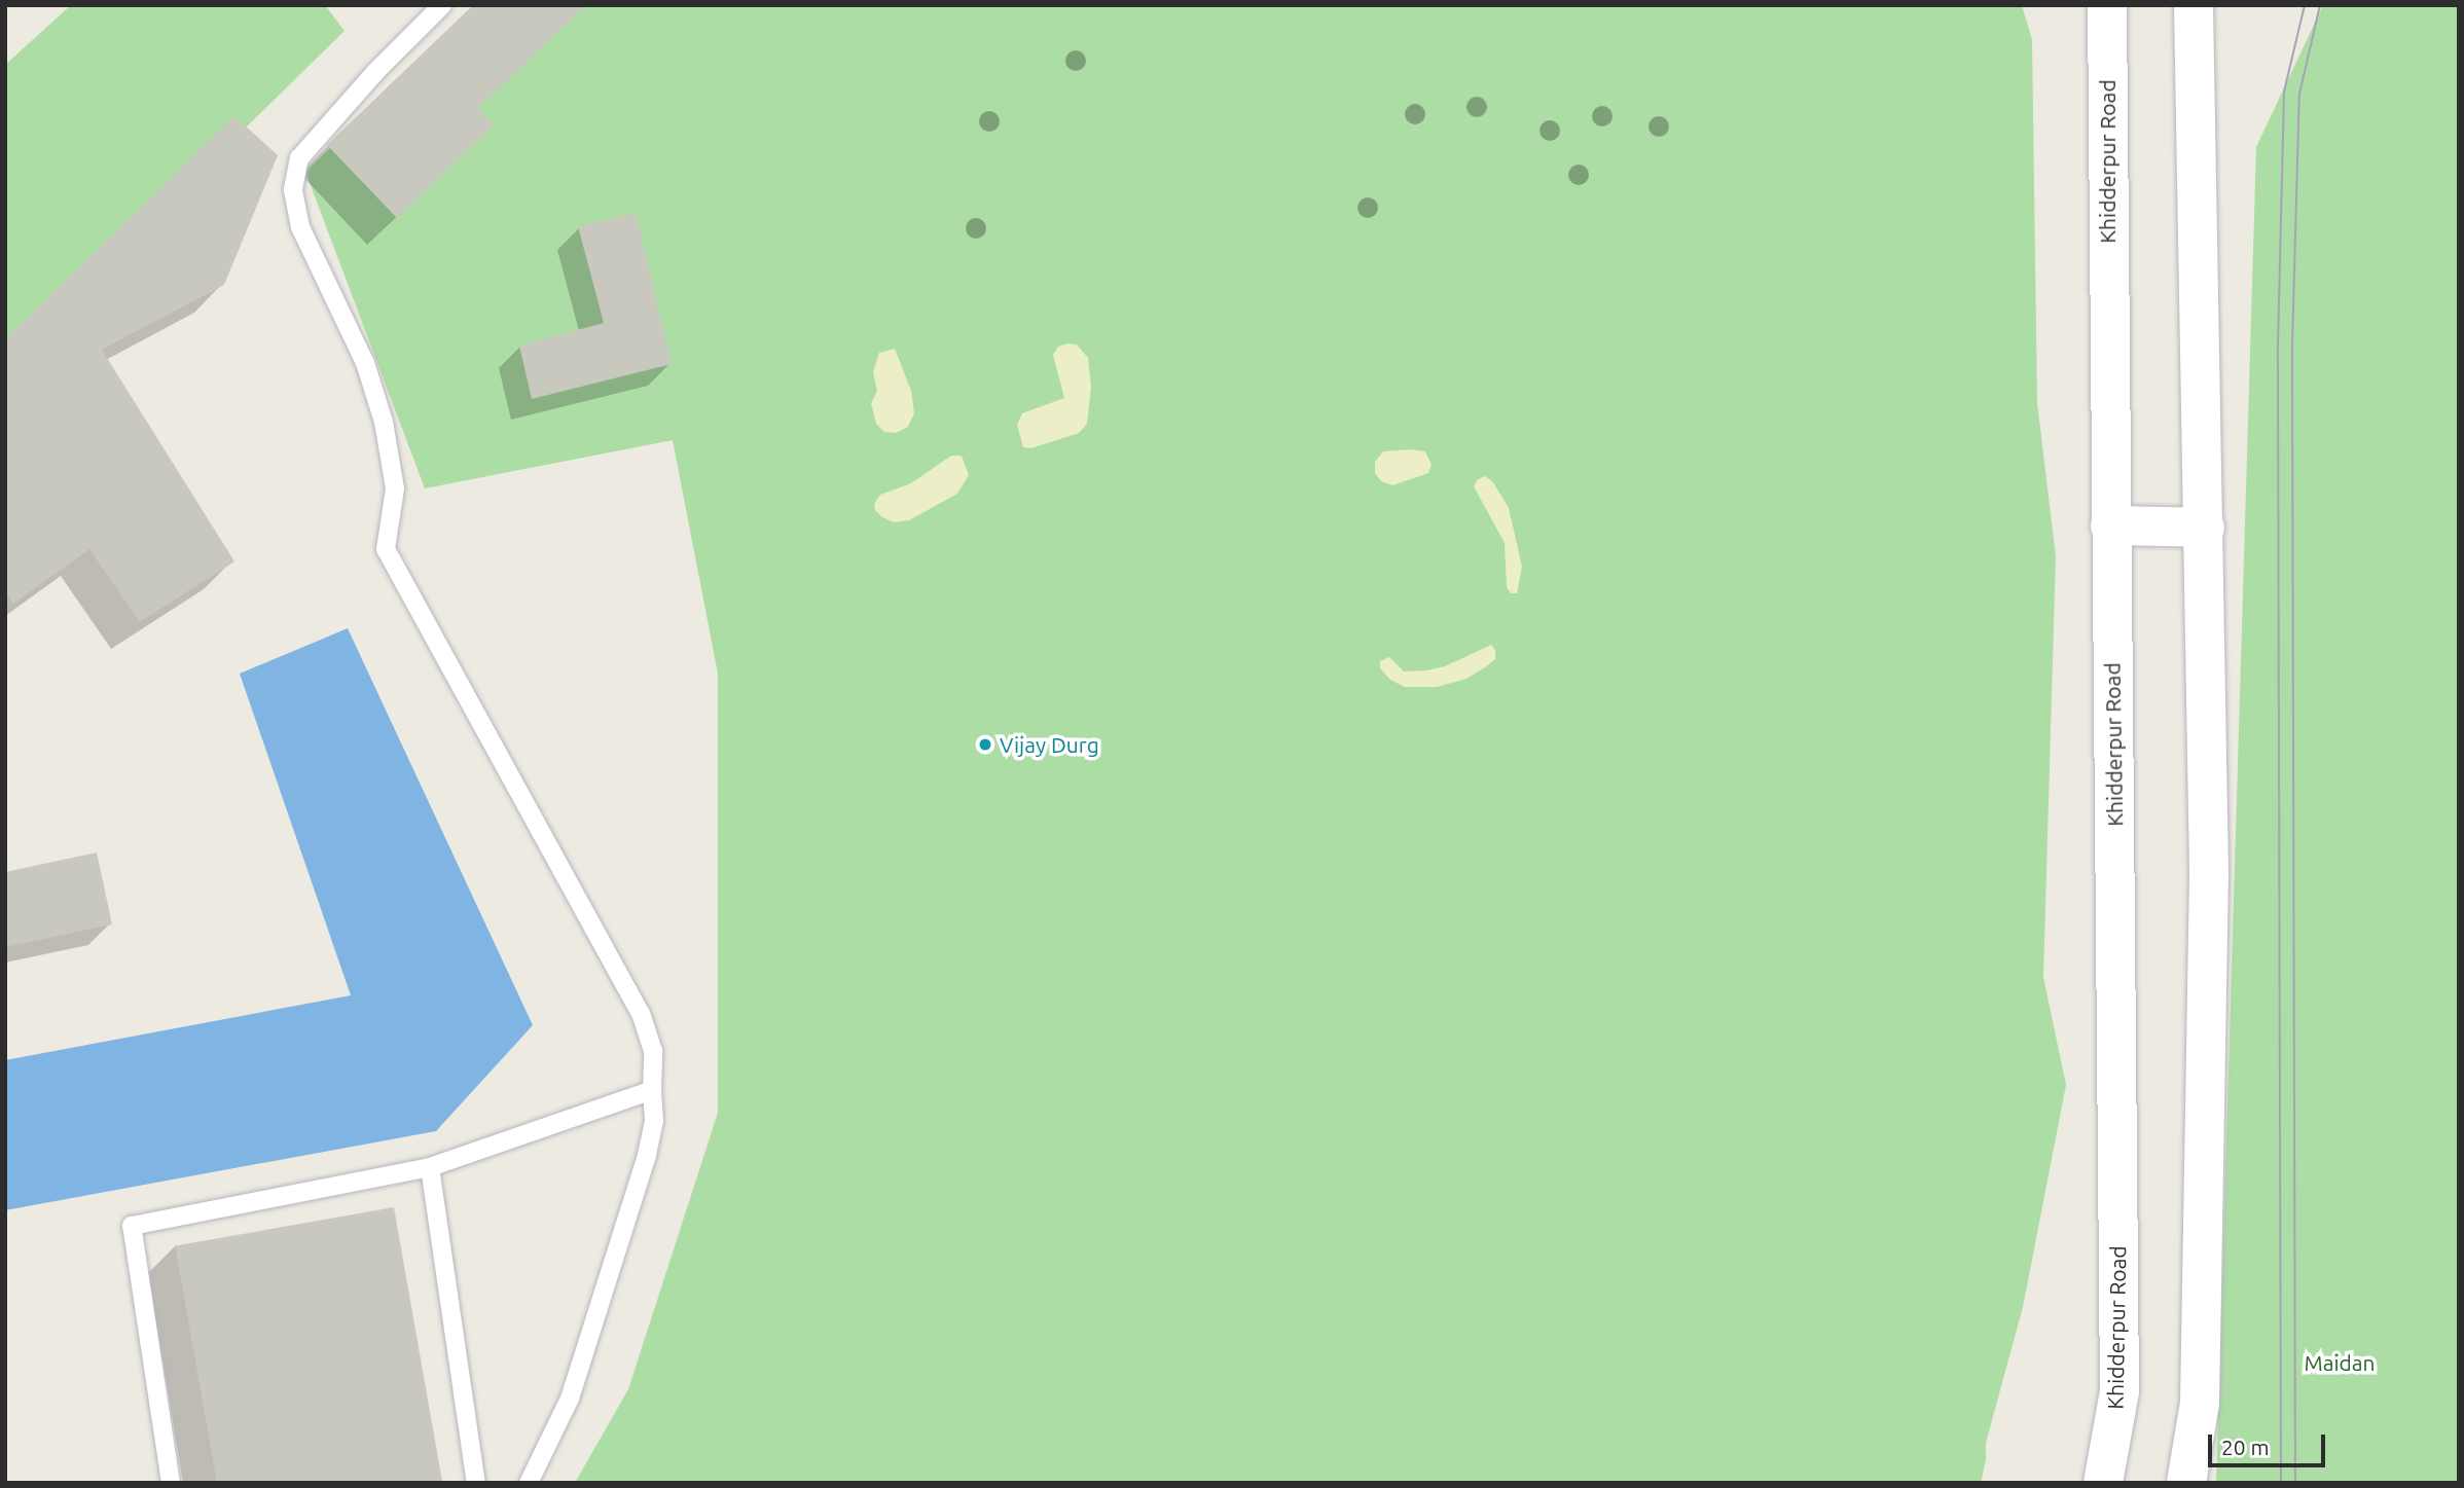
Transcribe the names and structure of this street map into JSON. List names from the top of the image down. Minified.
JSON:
{"streets":{"main road":["Khidderpur Road"]},"parks":["Maidan"],"places":["Vijay Durg"],"scale_bar":"20 m"}
